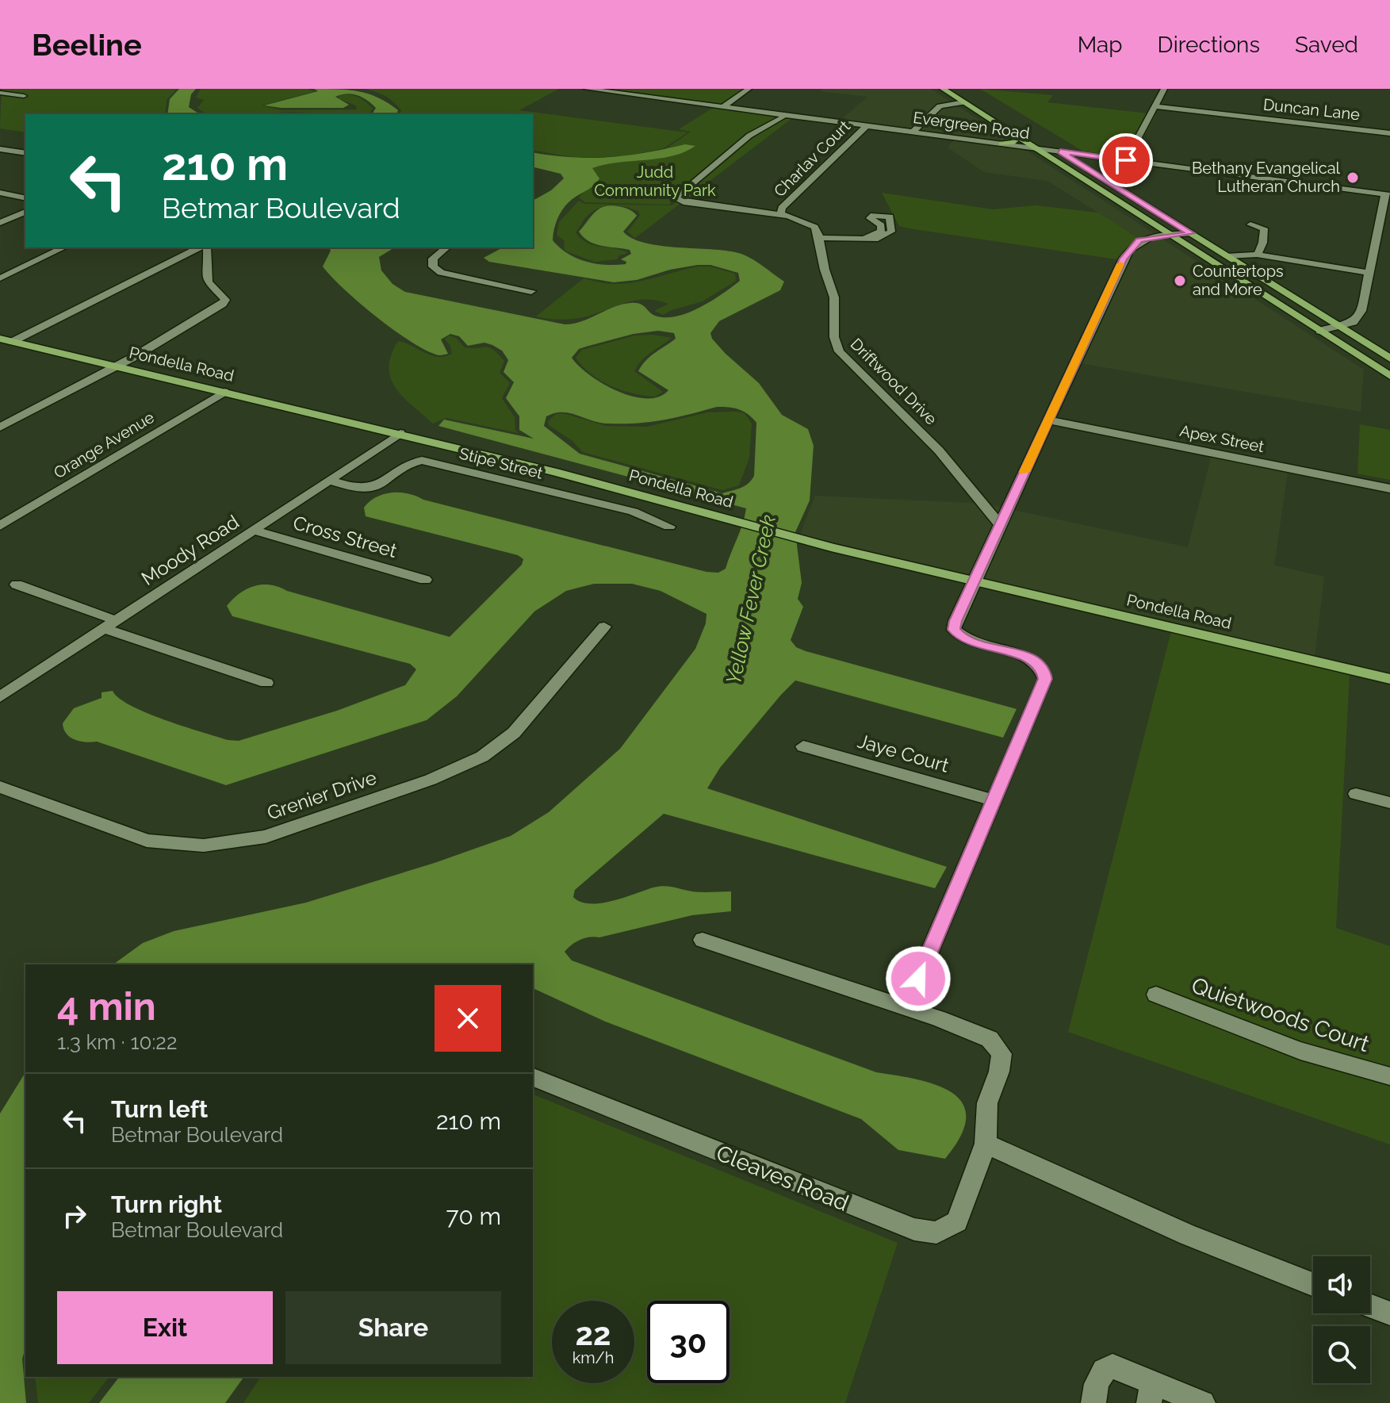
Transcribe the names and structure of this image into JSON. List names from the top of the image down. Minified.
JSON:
{"streets":{"main road":["Pondella Road"],"street":["Duncan Lane","Evergreen Road","Charlav Court","Driftwood Drive","Apex Street","Orange Avenue","Stipe Street","Cross Street","Moody Road","Jaye Court","Grenier Drive","Quietwoods Court","Cleaves Road"]},"crossings":[["Evergreen Road","Charlav Court"],["Pondella Road","Orange Avenue"],["Pondella Road","Moody Road"],["Stipe Street","Moody Road"],["Cross Street","Moody Road"]],"water":["Yellow Fever Creek"],"parks":["Judd Community Park"],"places":["Bethany Evangelical Lutheran Church","Countertops and More"],"page":{"header":"Beeline","nav":["Map","Directions","Saved"],"turn":["210 m","Betmar Boulevard"],"heading":["4 min","1.3 km · 10:22"],"list":[{"name":"Turn left","note":"Betmar Boulevard","value":"210 m"},{"name":"Turn right","note":"Betmar Boulevard","value":"70 m"}],"buttons":["Exit","Share"],"speed":"22 km/h","limit":"30"}}
